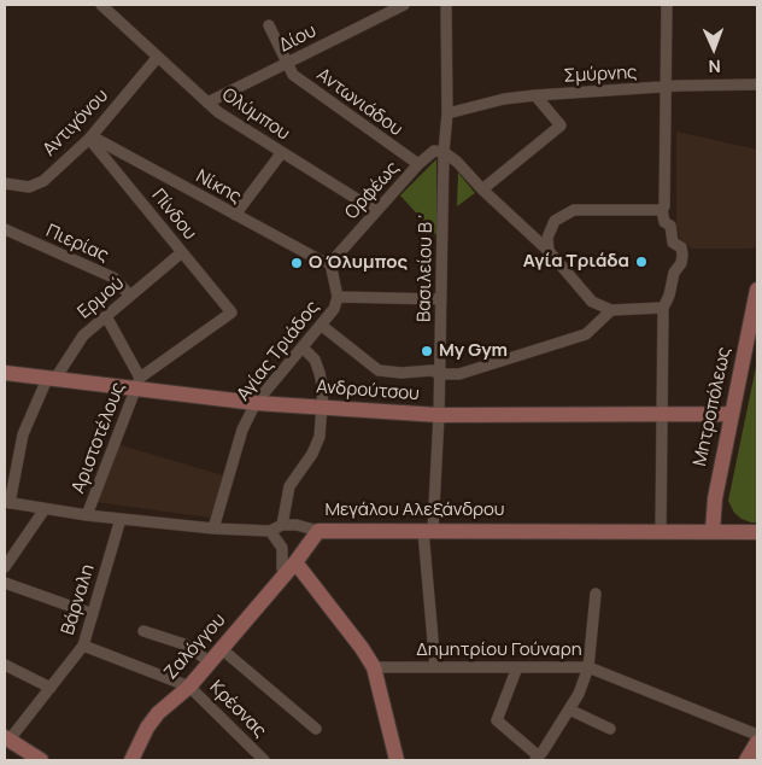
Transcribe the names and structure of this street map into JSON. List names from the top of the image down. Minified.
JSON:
{"streets":{"street":["Δίου","Σμύρνης","Αντωνιάδου","Ολύμπου","Αντιγόνου","Νίκης","Ορφέως","Πίνδου","Πιερίας","Βασιλείου Β΄","Ερμού","Αγίας Τριάδος","Ανδρούτσου","Μητροπόλεως","Αριστοτέλους","Μεγάλου Αλεξάνδρου","Βάρναλη","Ζαλόγγου","Δημητρίου Γούναρη","Κρέσνας"]},"crossings":[["Δίου","Αντωνιάδου"],["Δίου","Ολύμπου"],["Σμύρνης","Βασιλείου Β΄"],["Αντωνιάδου","Ορφέως"],["Ολύμπου","Αντιγόνου"],["Ολύμπου","Ορφέως"],["Αντιγόνου","Νίκης"],["Αντιγόνου","Πίνδου"],["Νίκης","Ορφέως"],["Νίκης","Πίνδου"],["Νίκης","Αγίας Τριάδος"],["Ορφέως","Βασιλείου Β΄"],["Ορφέως","Αγίας Τριάδος"],["Πίνδου","Ερμού"],["Πίνδου","Αριστοτέλους"],["Πιερίας","Ερμού"],["Βασιλείου Β΄","Ανδρούτσου"],["Βασιλείου Β΄","Μεγάλου Αλεξάνδρου"],["Βασιλείου Β΄","Δημητρίου Γούναρη"],["Ερμού","Ανδρούτσου"],["Αγίας Τριάδος","Ανδρούτσου"],["Ανδρούτσου","Μητροπόλεως"],["Ανδρούτσου","Αριστοτέλους"],["Μητροπόλεως","Μεγάλου Αλεξάνδρου"],["Μεγάλου Αλεξάνδρου","Ζαλόγγου"],["Βάρναλη","Κρέσνας"],["Ζαλόγγου","Κρέσνας"]],"places":["Αγία Τριάδα","Ο Όλυμπος","My Gym"],"north":"bottom"}
